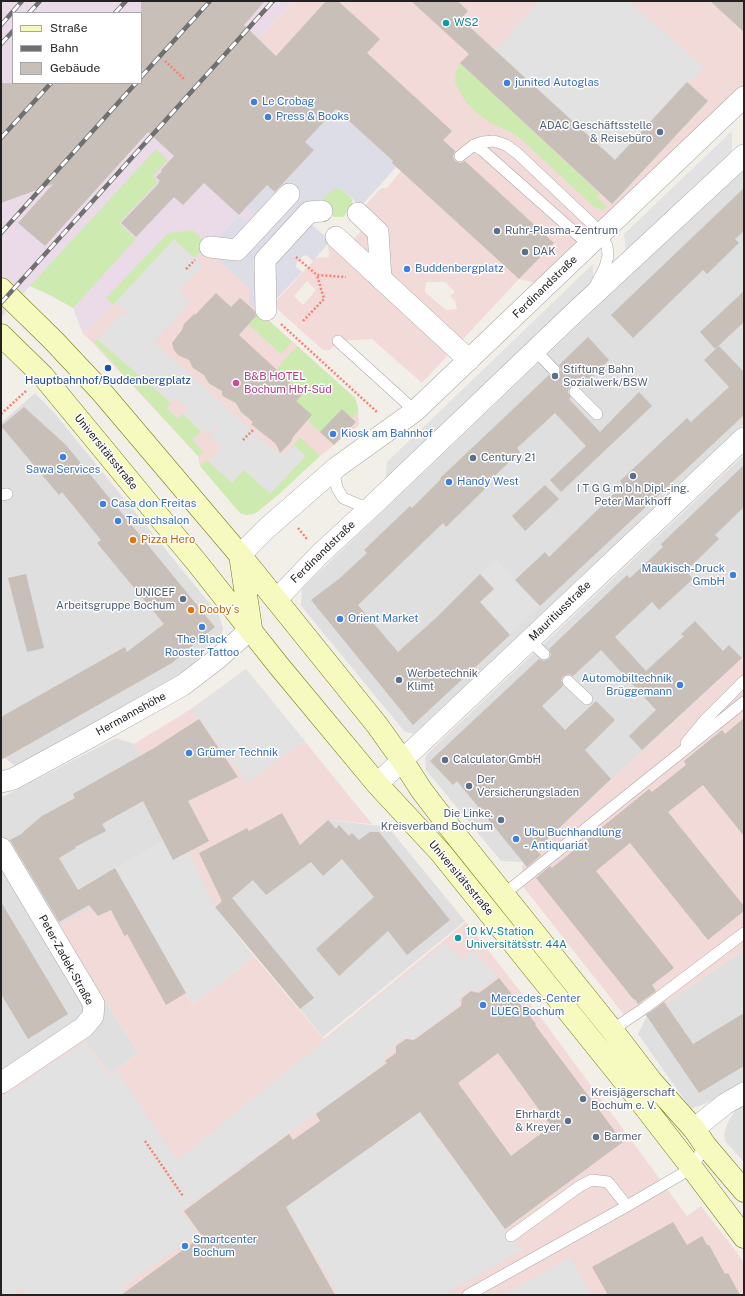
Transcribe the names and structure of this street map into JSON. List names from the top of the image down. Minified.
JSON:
{"streets":{"main road":["Universitätsstraße"],"street":["Ferdinandstraße","Mauritiusstraße","Hermannshöhe","Peter-Zadek-Straße"]},"crossings":[["Ferdinandstraße","Universitätsstraße"],["Universitätsstraße","Mauritiusstraße"],["Universitätsstraße","Hermannshöhe"]],"places":["WS2","junited Autoglas","Le Crobag","Press & Books","ADAC Geschäftsstelle & Reisebüro","Ruhr-Plasma-Zentrum","DAK","Buddenbergplatz","Hauptbahnhof/Buddenbergplatz","Stiftung Bahn Sozialwerk/BSW","B&B HOTEL Bochum Hbf-Süd","Kiosk am Bahnhof","Sawa Services","Century 21","I T G G m b h Dipl.-ing. Peter Markhoff","Handy West","Casa don Freitas","Tauschsalon","Pizza Hero","Maukisch-Druck GmbH","UNICEF Arbeitsgruppe Bochum","Dooby´s","Orient Market","The Black Rooster Tattoo","Werbetechnik Klimt","Automobiltechnik Brüggemann","Grümer Technik","Calculator GmbH","Der Versicherungsladen","Die Linke. Kreisverband Bochum","Ubu Buchhandlung - Antiquariat","10 kV-Station Universitätsstr. 44A","Mercedes-Center LUEG Bochum","Kreisjägerschaft Bochum e. V.","Ehrhardt & Kreyer","Barmer","Smartcenter Bochum"],"legend":["Straße","Bahn","Gebäude"]}
